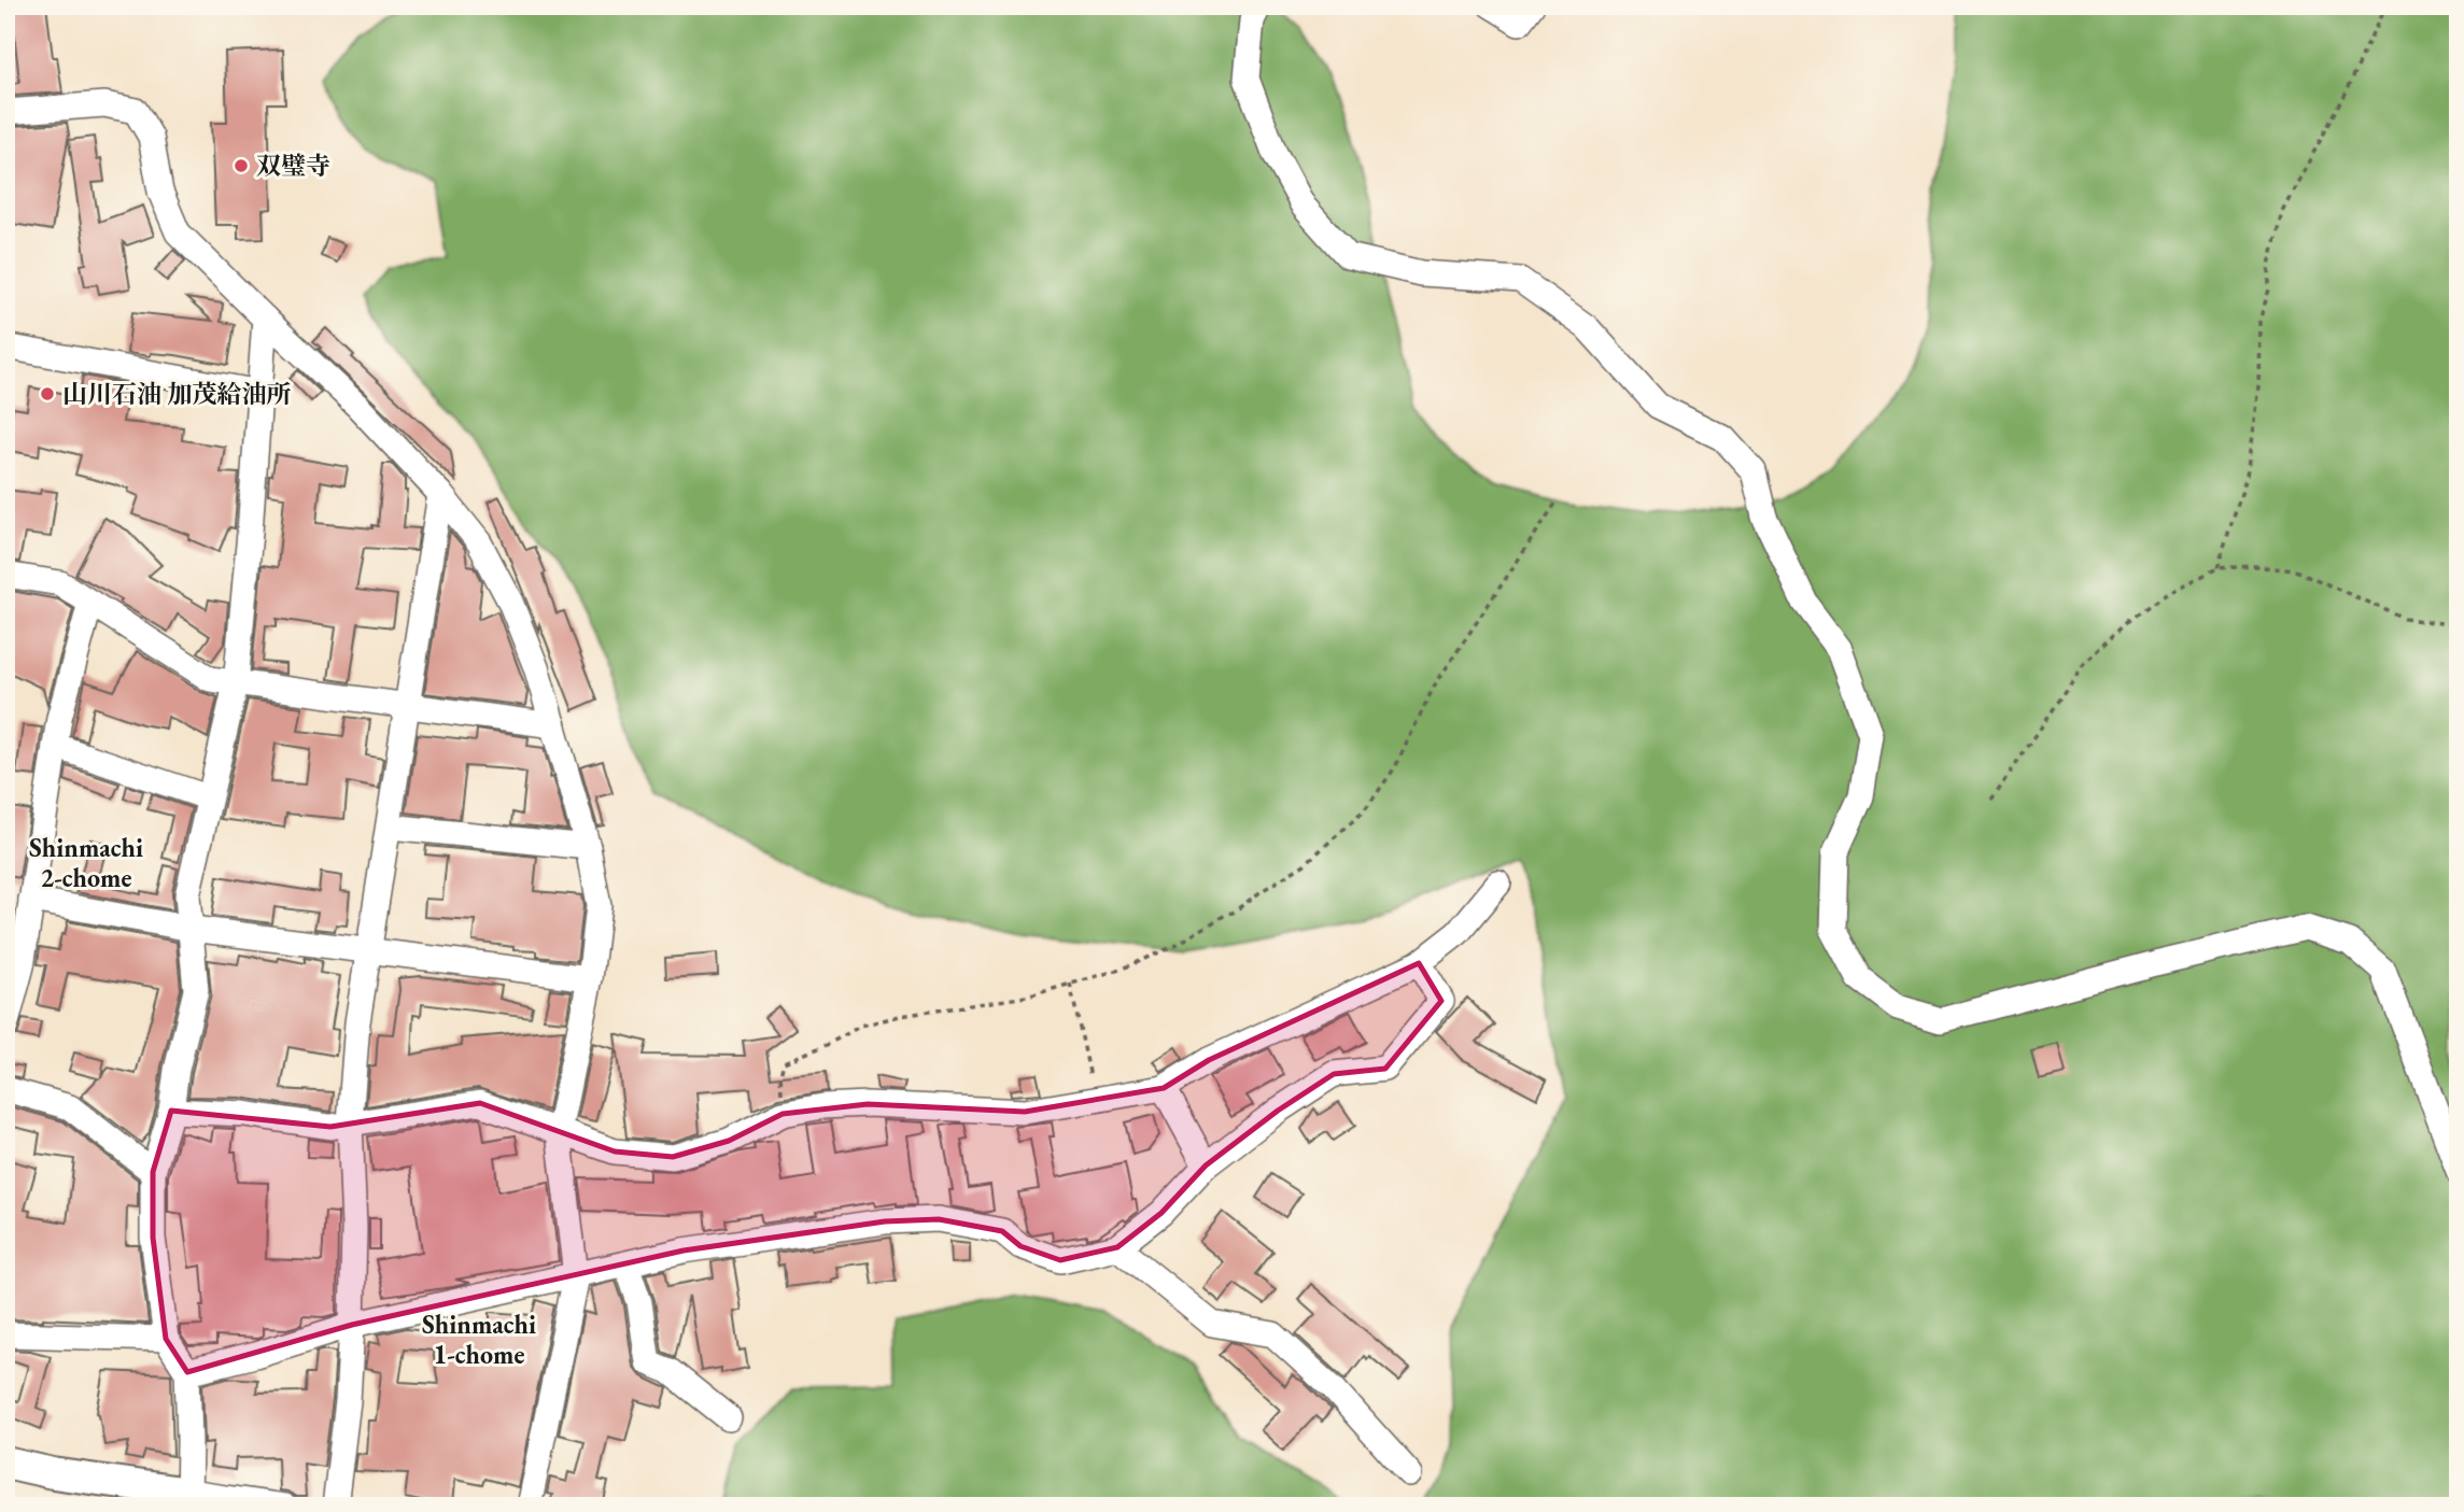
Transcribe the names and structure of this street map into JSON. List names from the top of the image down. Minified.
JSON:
{"districts":["Shinmachi 2-chome","Shinmachi 1-chome"],"places":["双璧寺","山川石油 加茂給油所"]}
